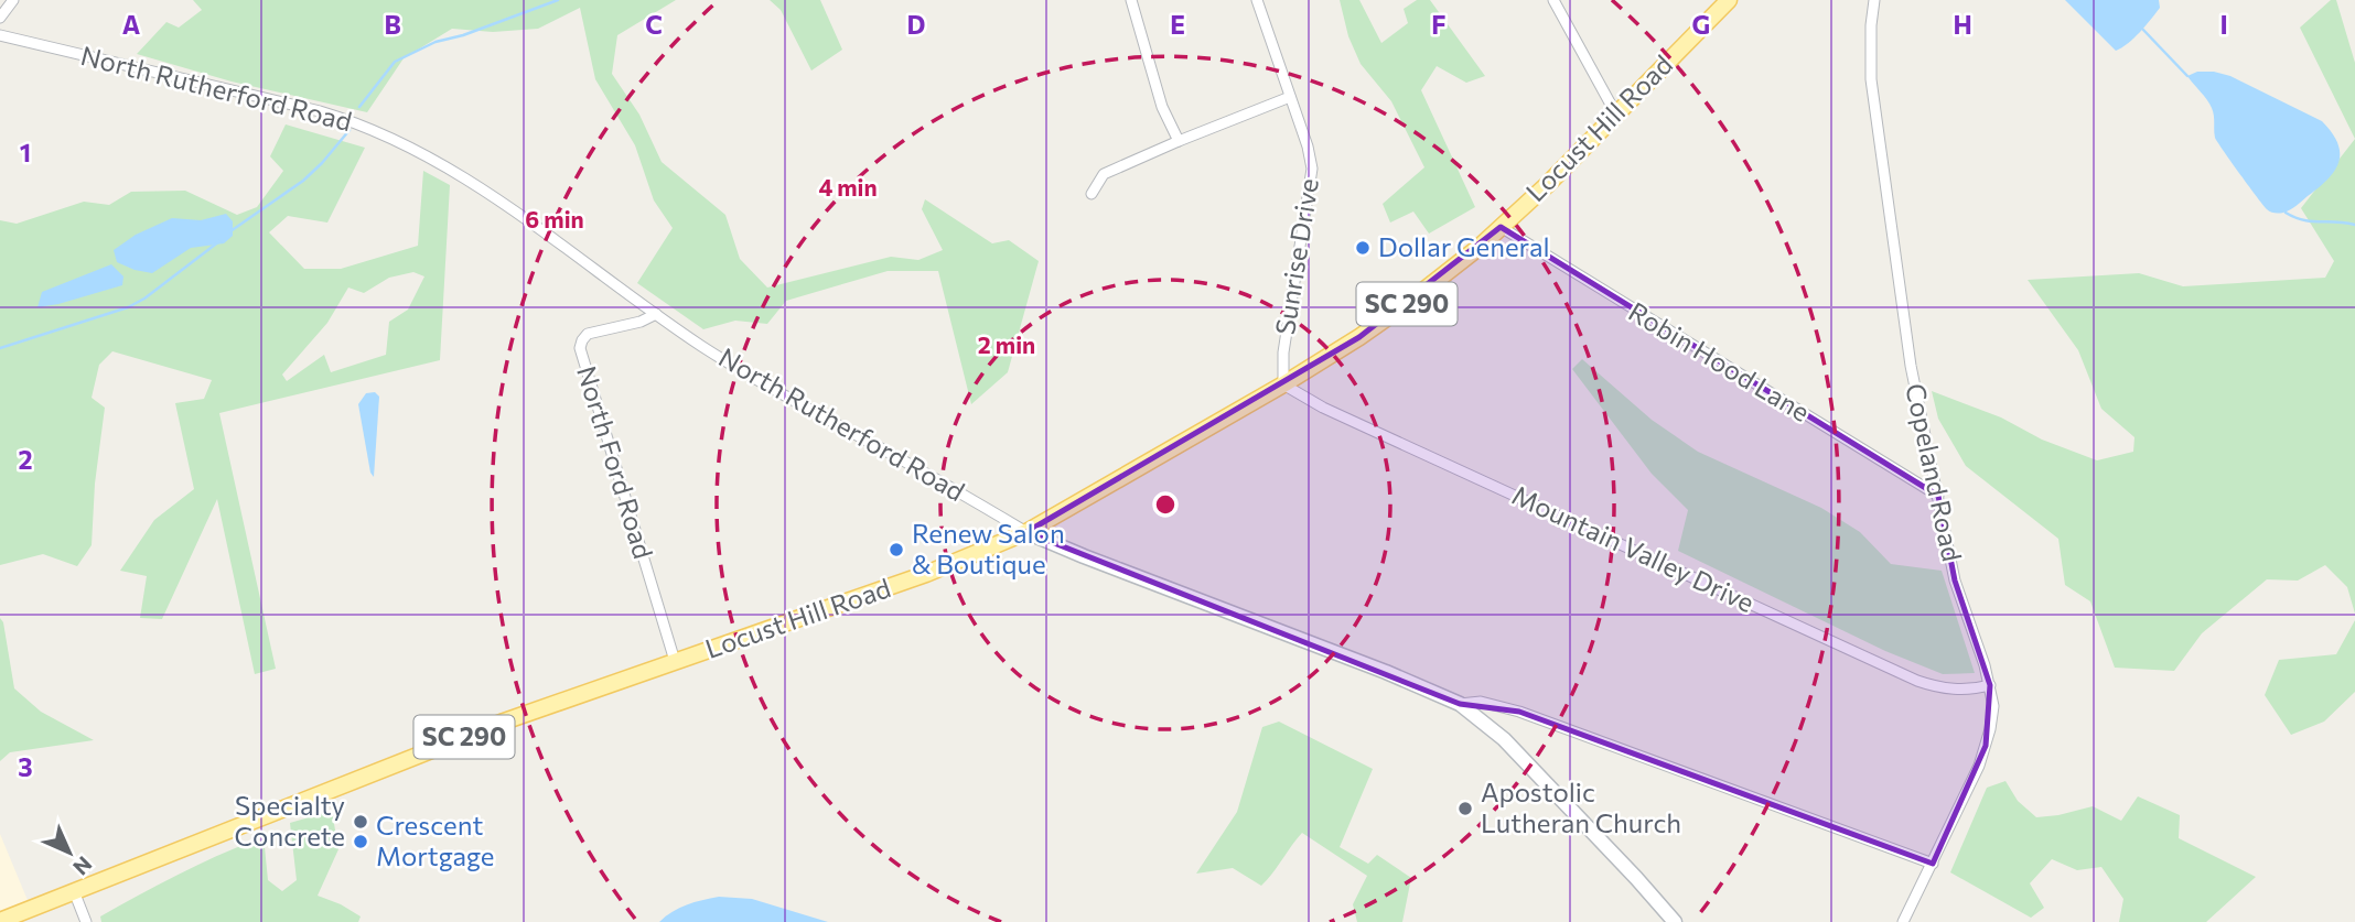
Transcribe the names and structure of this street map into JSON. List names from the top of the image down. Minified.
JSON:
{"streets":{"main road":["Locust Hill Road","SC 290"],"street":["North Rutherford Road","Sunrise Drive","Robin Hood Lane","North Ford Road","Copeland Road","Mountain Valley Drive"]},"crossings":[["North Rutherford Road","Locust Hill Road"],["North Rutherford Road","North Ford Road"],["Locust Hill Road","Sunrise Drive"],["Locust Hill Road","Robin Hood Lane"],["Locust Hill Road","North Ford Road"],["Locust Hill Road","Mountain Valley Drive"],["Sunrise Drive","Mountain Valley Drive"],["Robin Hood Lane","Copeland Road"],["Copeland Road","Mountain Valley Drive"]],"places":["Dollar General","Renew Salon & Boutique","Apostolic Lutheran Church","Specialty Concrete","Crescent Mortgage"],"north":"bottom right","grid":{"columns":["A","B","C","D","E","F","G","H","I"],"rows":["1","2","3"]},"rings":["4 min","6 min","2 min"]}
